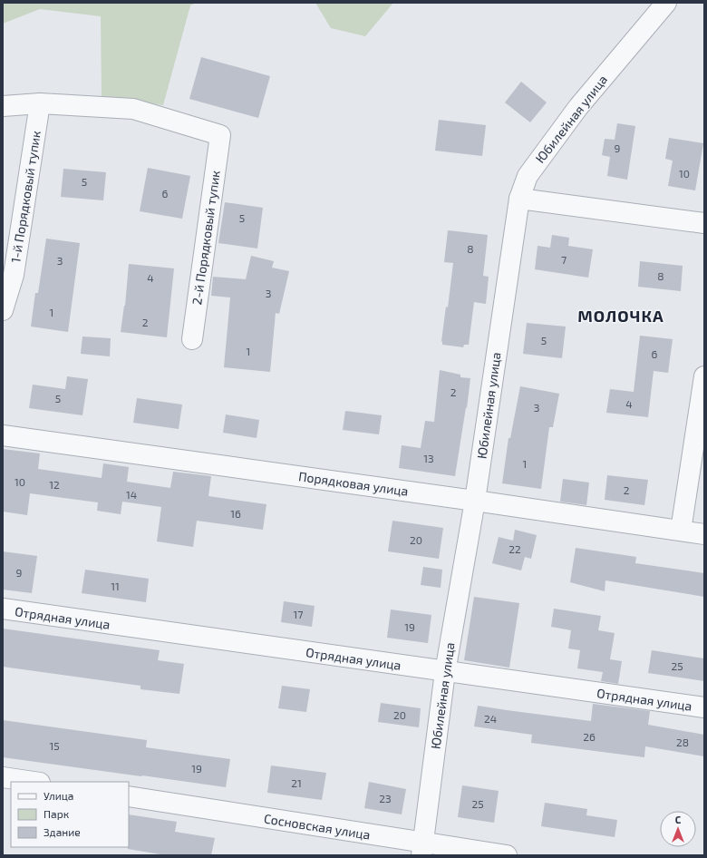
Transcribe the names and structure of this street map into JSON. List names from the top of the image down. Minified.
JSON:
{"streets":{"street":["Юбилейная улица","1-й Порядковый тупик","2-й Порядковый тупик","Порядковая улица","Отрядная улица","Сосновская улица"]},"crossings":[["Юбилейная улица","Порядковая улица"],["Юбилейная улица","Отрядная улица"],["Юбилейная улица","Сосновская улица"],["1-й Порядковый тупик","2-й Порядковый тупик"]],"districts":["МОЛОЧКА"],"house_numbers":["9","10","5","6","5","8","7","3","8","4","3","1","2","5","1","6","2","5","4","3","13","1","10","12","2","14","16","20","22","9","11","17","19","25","20","24","26","28","15","19","21","23","25"],"legend":["Улица","Парк","Здание"],"north":"top"}
